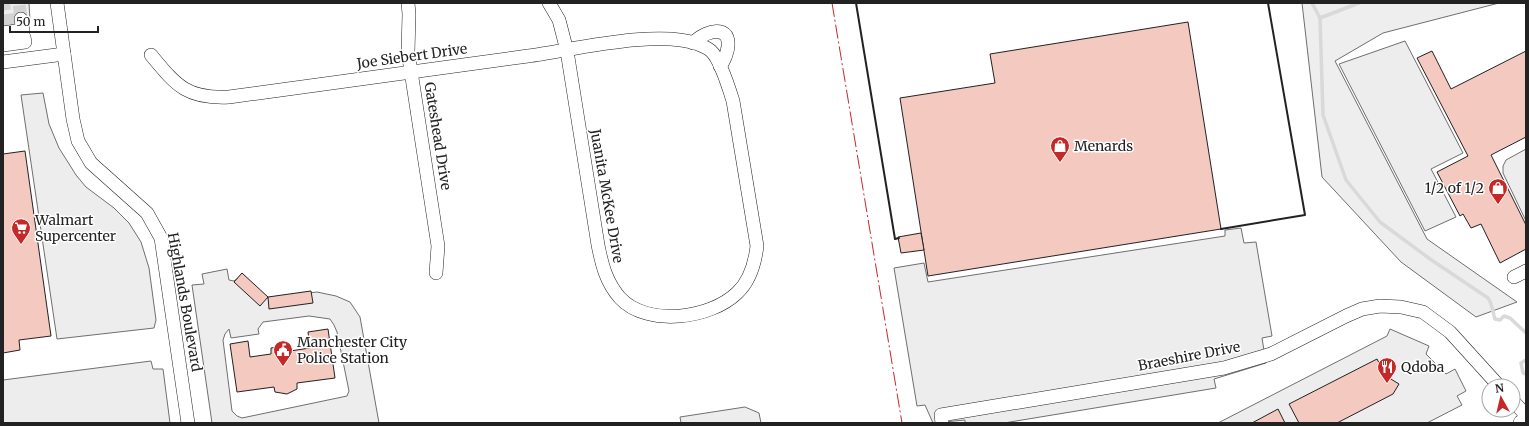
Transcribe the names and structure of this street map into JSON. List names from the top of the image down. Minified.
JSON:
{"streets":{"street":["Joe Siebert Drive","Gateshead Drive","Juanita McKee Drive","Highlands Boulevard","Braeshire Drive"]},"crossings":[["Joe Siebert Drive","Gateshead Drive"],["Joe Siebert Drive","Juanita McKee Drive"]],"places":{"shop":["Menards","1/2 of 1/2"],"supermarket":["Walmart Supercenter"],"public building":["Manchester City Police Station"],"restaurant":["Qdoba"]},"scale_bar":"50 m","north":"top"}
